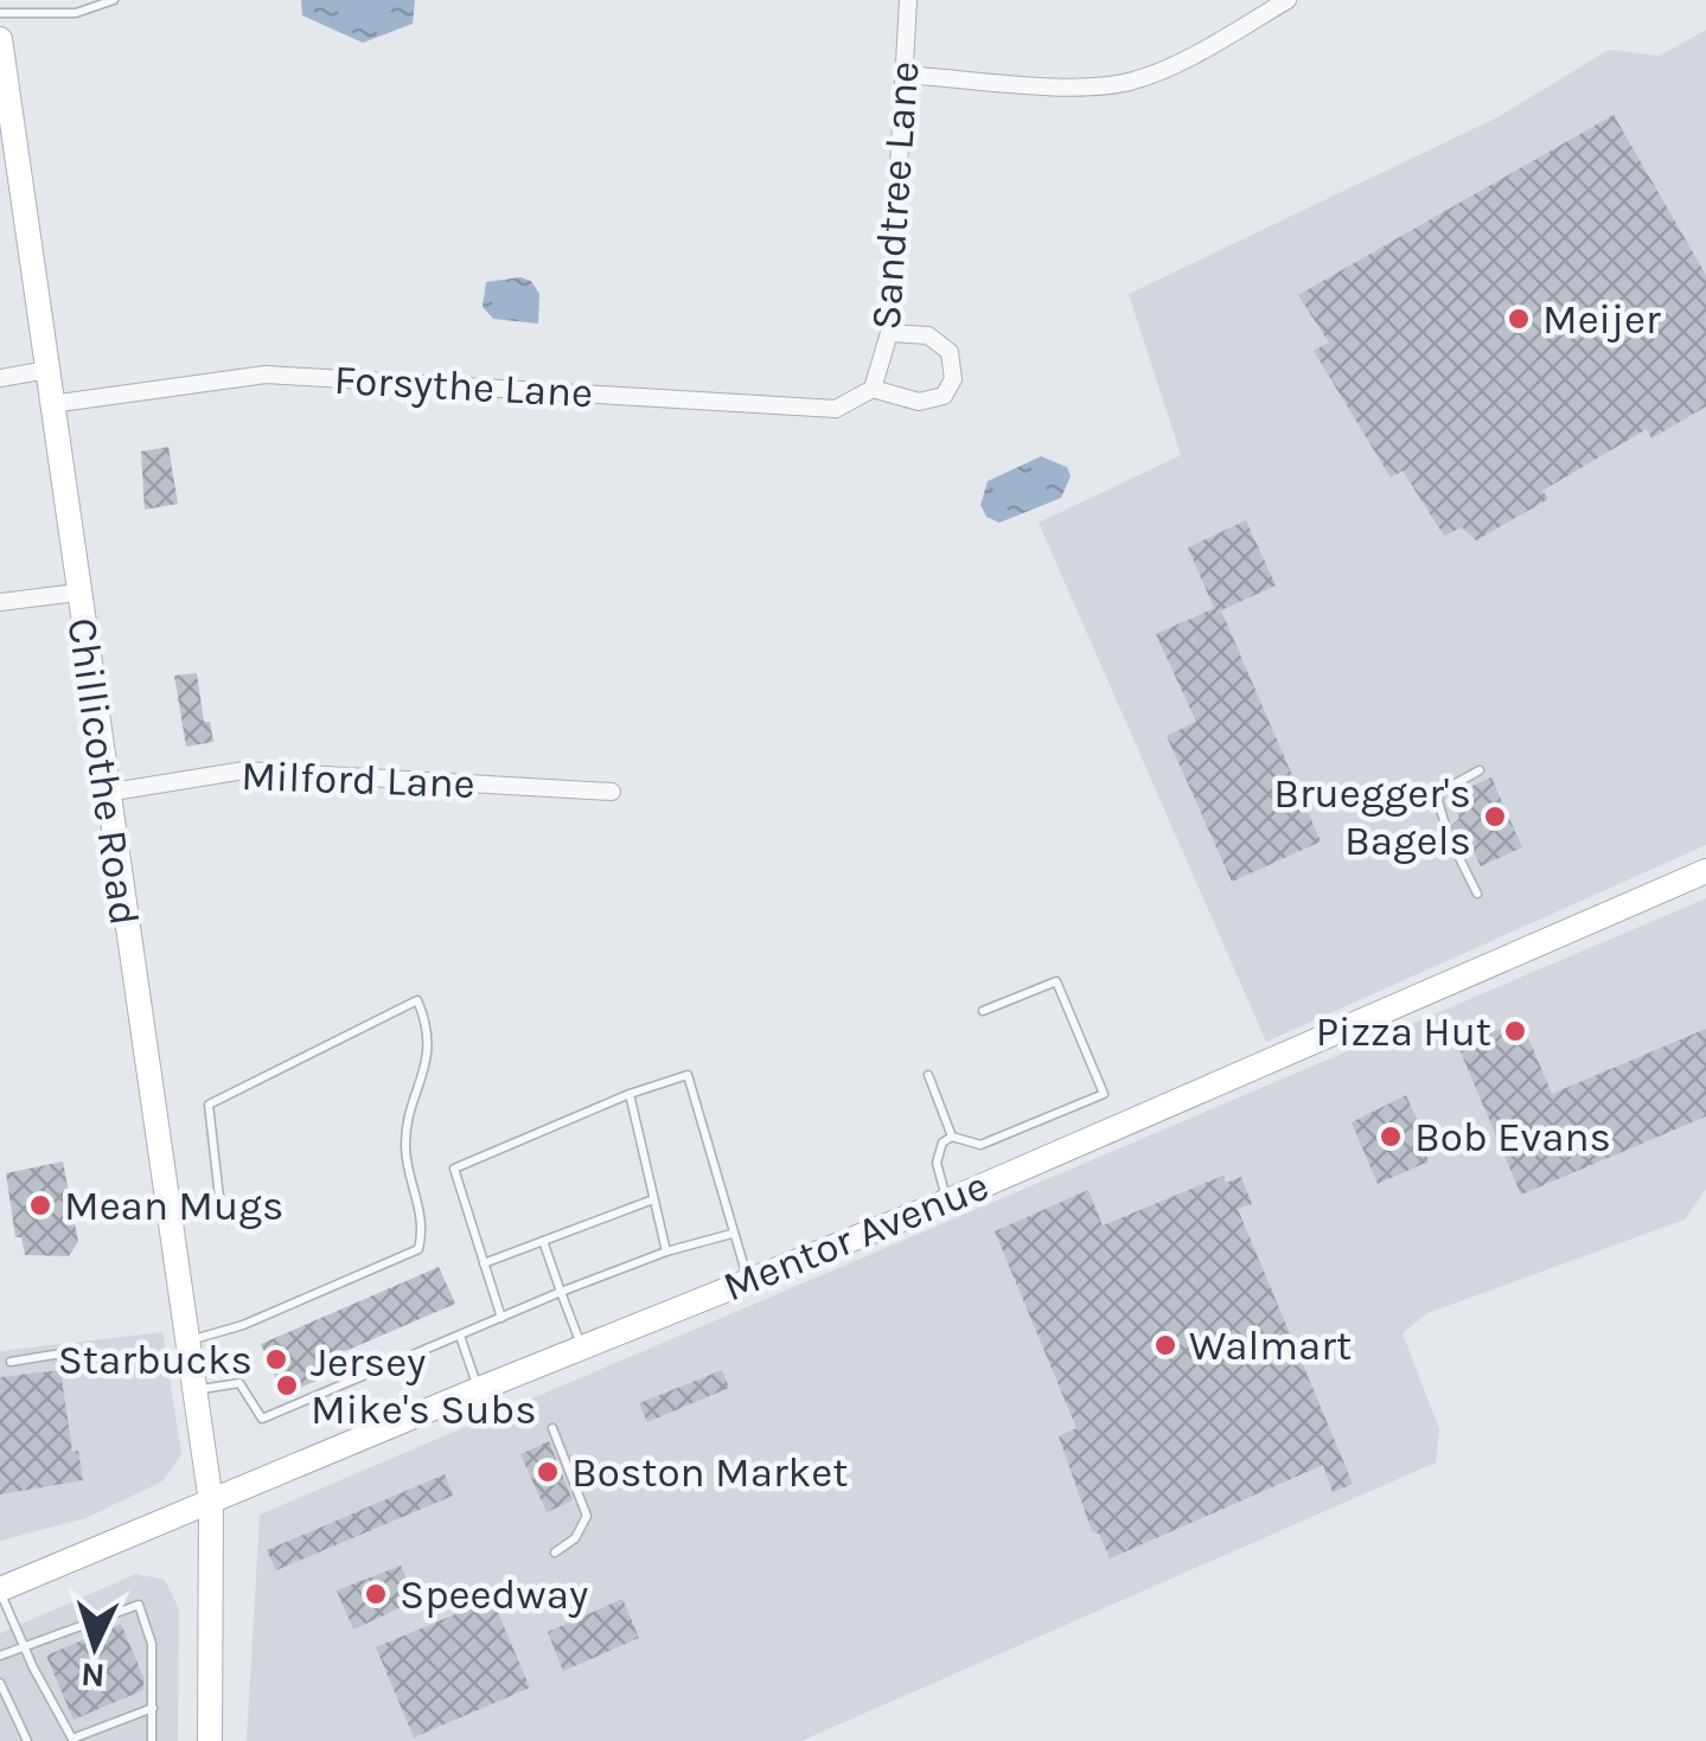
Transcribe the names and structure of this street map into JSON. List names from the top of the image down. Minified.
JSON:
{"streets":{"main road":["Chillicothe Road","Mentor Avenue"],"street":["Sandtree Lane","Forsythe Lane","Milford Lane"]},"crossings":[["Sandtree Lane","Forsythe Lane"],["Forsythe Lane","Chillicothe Road"],["Chillicothe Road","Milford Lane"],["Chillicothe Road","Mentor Avenue"]],"places":["Meijer","Bruegger's Bagels","Pizza Hut","Bob Evans","Mean Mugs","Walmart","Starbucks","Jersey Mike's Subs","Boston Market","Speedway"],"north":"bottom"}
